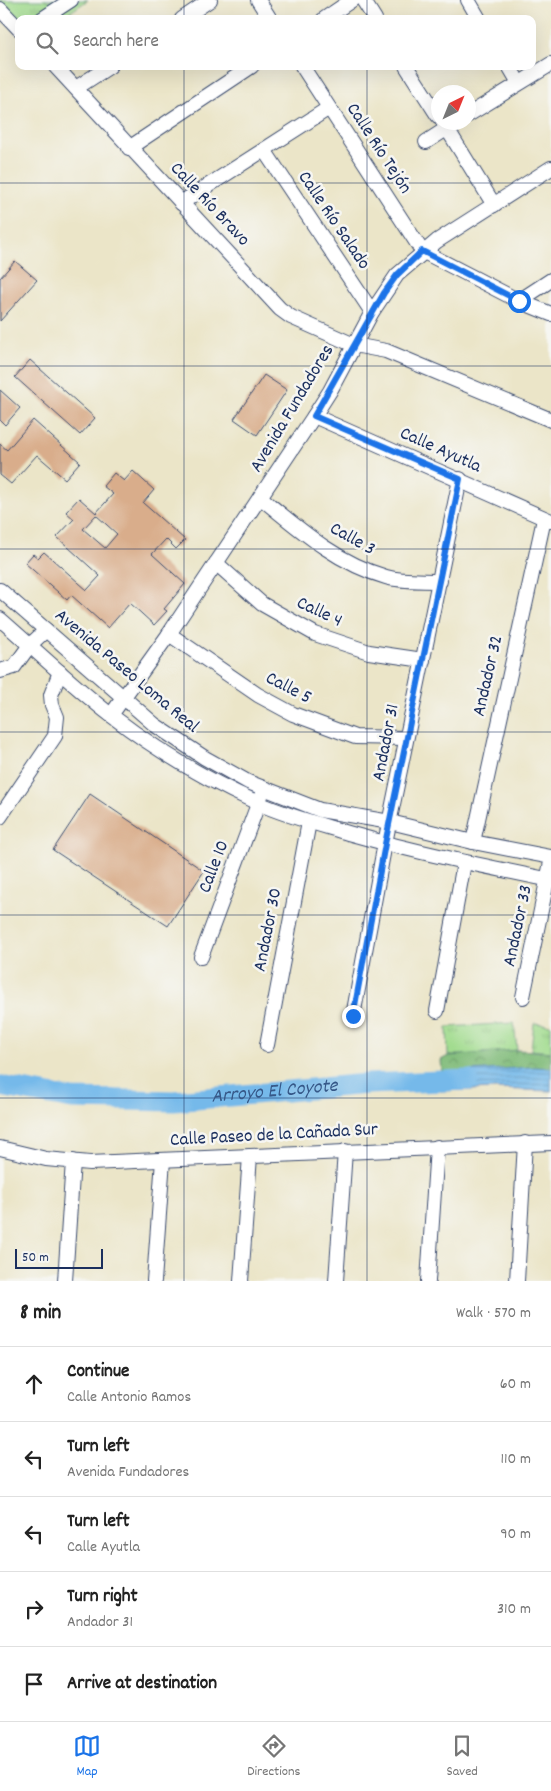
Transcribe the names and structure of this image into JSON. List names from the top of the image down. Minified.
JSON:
{"streets":{"street":["Calle Río Tejón","Calle Río Bravo","Calle Río Salado","Avenida Fundadores","Calle Ayutla","Calle 3","Calle 4","Avenida Paseo Loma Real","Andador 32","Calle 5","Andador 31","Calle 10","Andador 33","Andador 30","Calle Paseo de la Cañada Sur"]},"crossings":[["Calle Río Tejón","Avenida Fundadores"],["Calle Río Bravo","Avenida Fundadores"],["Calle Río Salado","Avenida Fundadores"],["Avenida Fundadores","Calle Ayutla"],["Avenida Fundadores","Calle 3"],["Avenida Fundadores","Calle 4"],["Avenida Fundadores","Avenida Paseo Loma Real"],["Avenida Fundadores","Calle 5"],["Calle Ayutla","Andador 32"],["Calle Ayutla","Andador 31"],["Calle 3","Andador 31"],["Calle 4","Andador 31"],["Avenida Paseo Loma Real","Andador 32"],["Avenida Paseo Loma Real","Andador 31"],["Avenida Paseo Loma Real","Calle 10"],["Avenida Paseo Loma Real","Andador 33"],["Avenida Paseo Loma Real","Andador 30"],["Calle 5","Andador 31"]],"water":["Arroyo El Coyote"],"scale_bar":"50 m","north":"top right","page":{"search":"Search here","scale":"50 m","heading":["8 min","Walk · 570 m"],"list":[["Continue","Calle Antonio Ramos","60 m"],["Turn left","Avenida Fundadores","110 m"],["Turn left","Calle Ayutla","90 m"],["Turn right","Andador 31","310 m"],"Arrive at destination"],"nav":["Map","Directions","Saved"]}}
